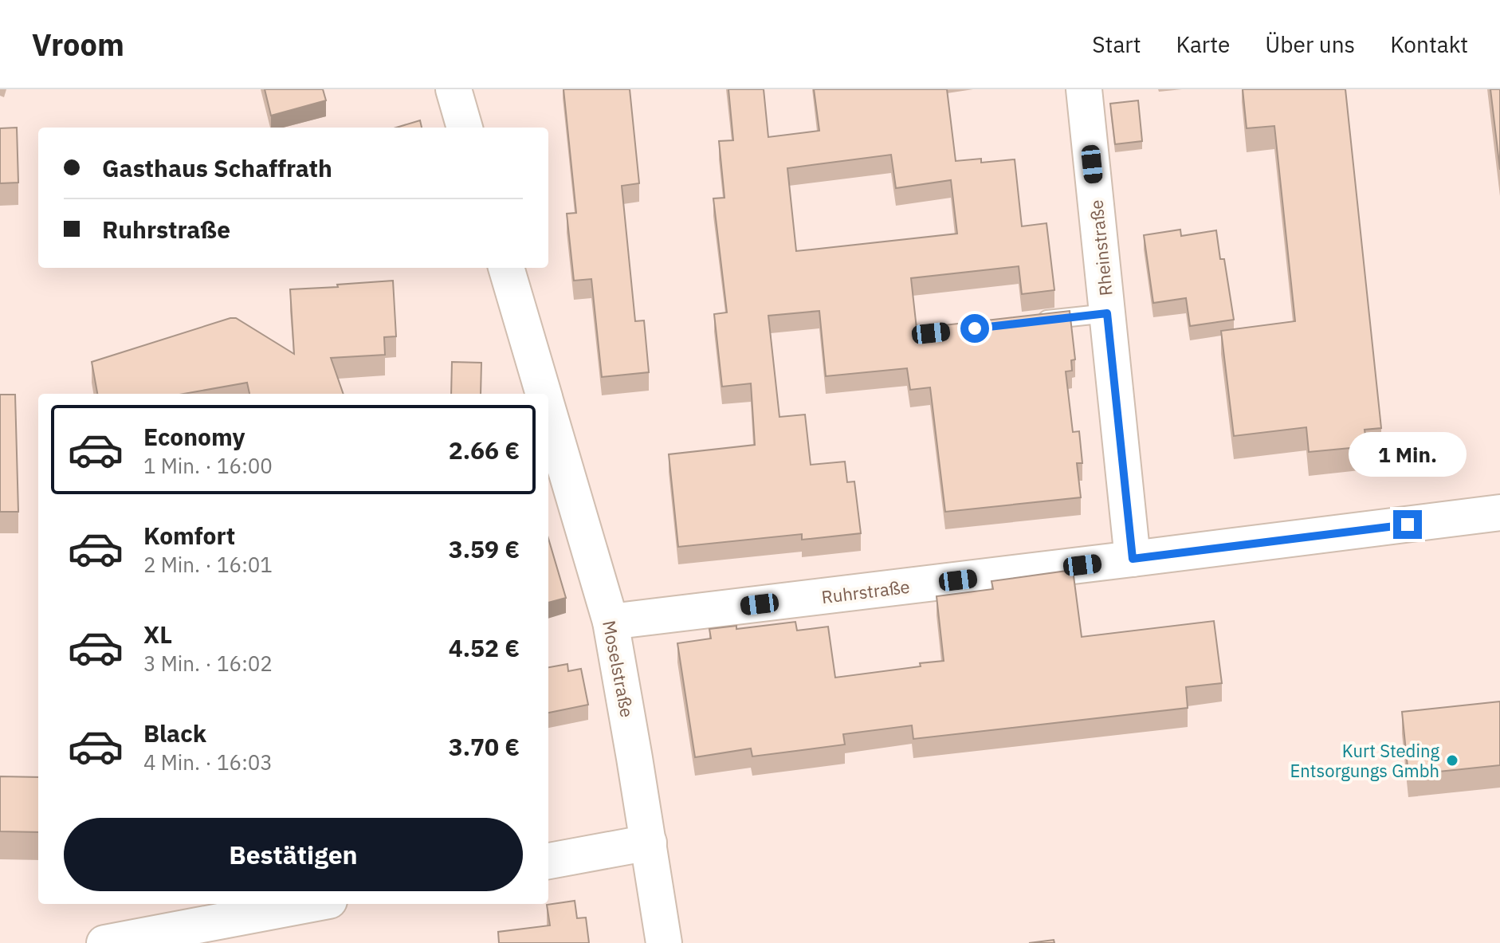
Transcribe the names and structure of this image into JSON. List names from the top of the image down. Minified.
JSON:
{"streets":{"street":["Rheinstraße","Ruhrstraße","Moselstraße"]},"crossings":[["Rheinstraße","Ruhrstraße"],["Ruhrstraße","Moselstraße"]],"places":["Kurt Steding Entsorgungs Gmbh"],"page":{"header":"Vroom","nav":["Start","Karte","Über uns","Kontakt"],"banner":["Gasthaus Schaffrath","Ruhrstraße"],"list":[{"name":"Economy","note":"1 Min. · 16:00","value":"2.66 €"},{"name":"Komfort","note":"2 Min. · 16:01","value":"3.59 €"},{"name":"XL","note":"3 Min. · 16:02","value":"4.52 €"},{"name":"Black","note":"4 Min. · 16:03","value":"3.70 €"}],"bubble":"1 Min.","buttons":"Bestätigen"}}
